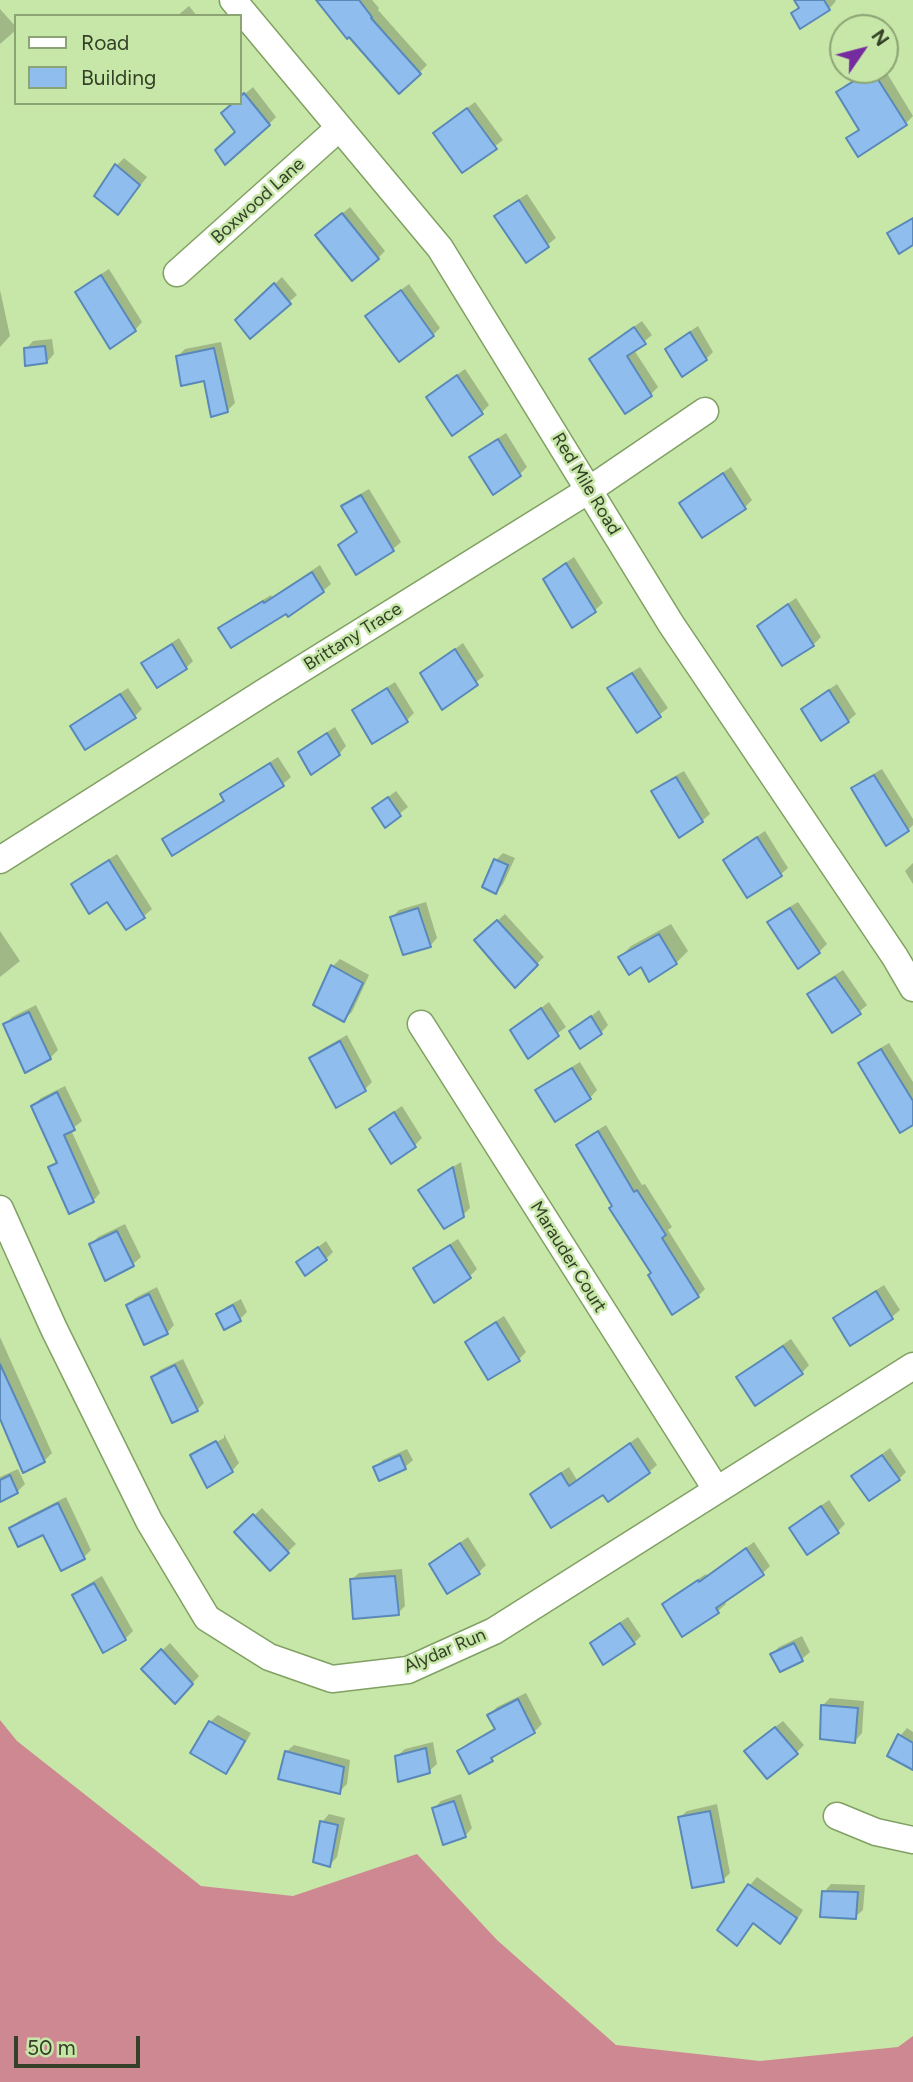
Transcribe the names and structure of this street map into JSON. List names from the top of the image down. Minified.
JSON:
{"streets":{"street":["Boxwood Lane","Red Mile Road","Brittany Trace","Marauder Court","Alydar Run"]},"crossings":[["Boxwood Lane","Red Mile Road"],["Red Mile Road","Brittany Trace"],["Marauder Court","Alydar Run"]],"legend":["Road","Building"],"scale_bar":"50 m","north":"top right"}
